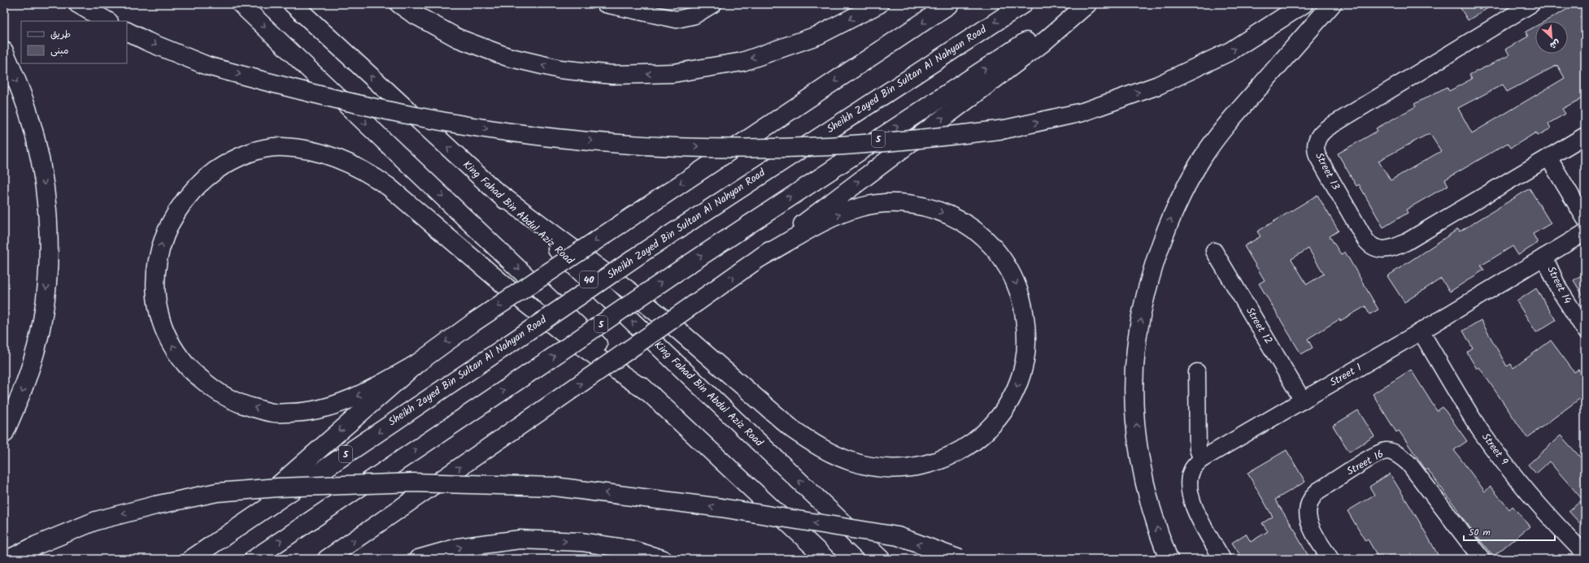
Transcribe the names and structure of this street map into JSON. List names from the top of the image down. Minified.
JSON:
{"streets":{"highway":["Sheikh Zayed Bin Sultan Al Nahyan Road","5","King Fahad Bin Abdul Aziz Road","40"],"street":["Street 13","Street 14","Street 12","Street 1","Street 9","Street 16"]},"crossings":[["Street 14","Street 1"],["Street 12","Street 1"],["Street 1","Street 9"]],"legend":["طريق","مبنى"],"scale_bar":"50 m","north":"bottom right"}
